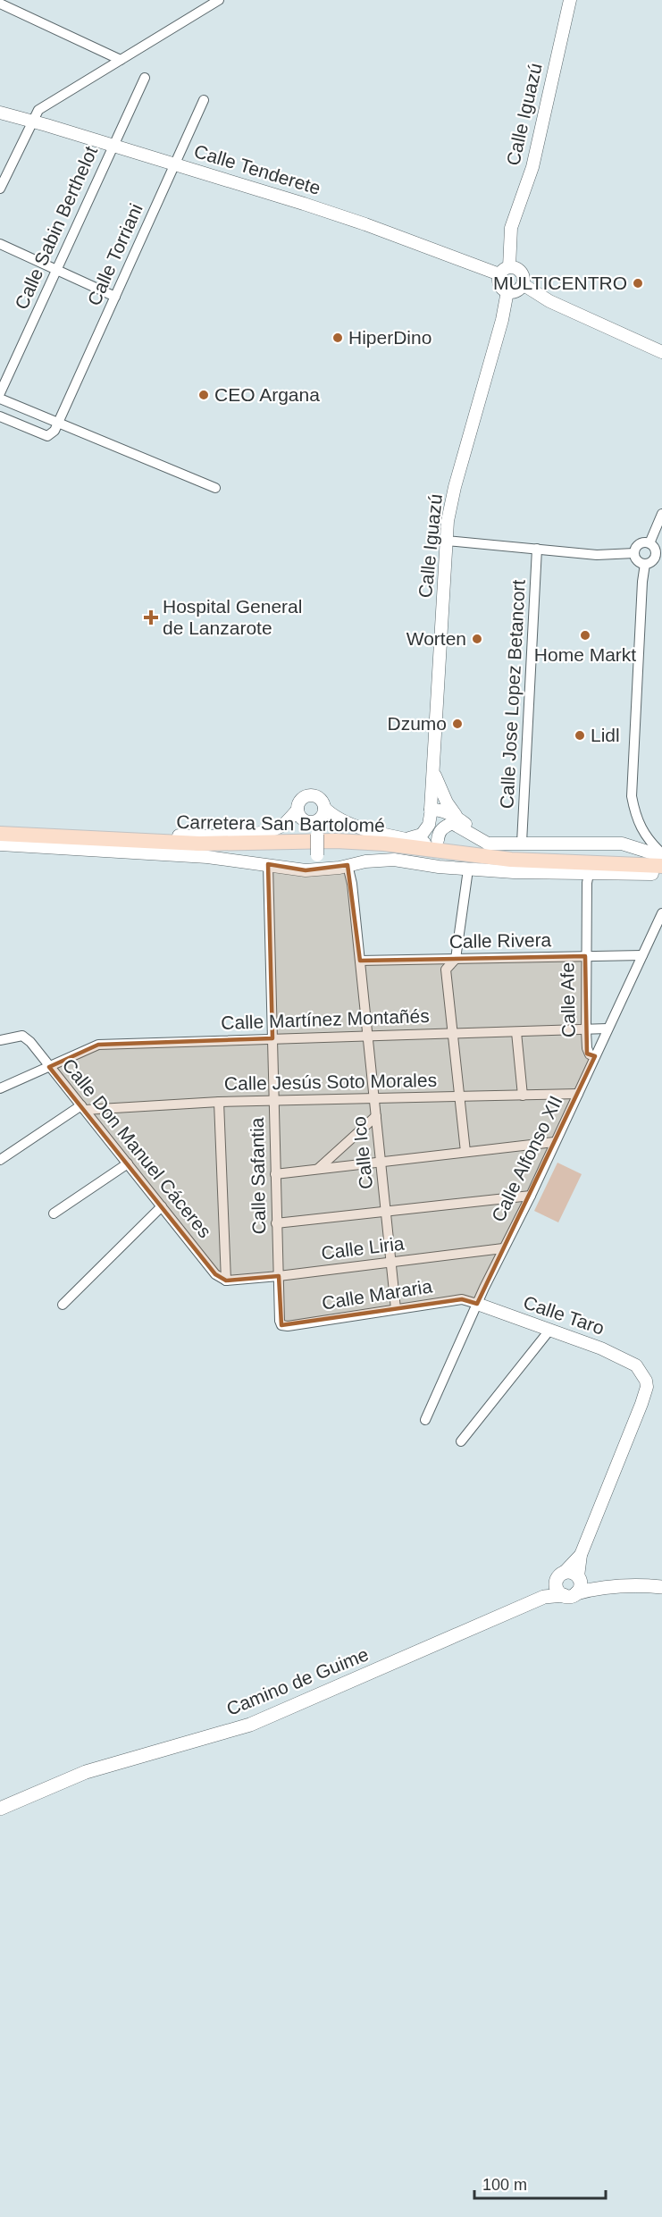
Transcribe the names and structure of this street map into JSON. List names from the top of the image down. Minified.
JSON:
{"streets":{"main road":["Carretera San Bartolomé","Camino de Guime"],"street":["Calle Iguazú","Calle Tenderete","Calle Sabin Berthelot","Calle Torriani","Calle Jose Lopez Betancort","Calle Rivera","Calle Afe","Calle Martínez Montañés","Calle Jesús Soto Morales","Calle Don Manuel Cáceres","Calle Ico","Calle Alfonso XII","Calle Safantia","Calle Liria","Calle Mararia","Calle Taro"]},"crossings":[["Calle Iguazú","Calle Tenderete"],["Calle Tenderete","Calle Sabin Berthelot"],["Calle Tenderete","Calle Torriani"],["Carretera San Bartolomé","Calle Afe"],["Carretera San Bartolomé","Calle Ico"],["Carretera San Bartolomé","Calle Safantia"],["Calle Rivera","Calle Afe"],["Calle Rivera","Calle Ico"],["Calle Rivera","Calle Alfonso XII"],["Calle Afe","Calle Martínez Montañés"],["Calle Afe","Calle Alfonso XII"],["Calle Martínez Montañés","Calle Don Manuel Cáceres"],["Calle Martínez Montañés","Calle Ico"],["Calle Martínez Montañés","Calle Alfonso XII"],["Calle Martínez Montañés","Calle Safantia"],["Calle Jesús Soto Morales","Calle Don Manuel Cáceres"],["Calle Jesús Soto Morales","Calle Ico"],["Calle Jesús Soto Morales","Calle Alfonso XII"],["Calle Jesús Soto Morales","Calle Safantia"],["Calle Don Manuel Cáceres","Calle Liria"],["Calle Ico","Calle Liria"],["Calle Ico","Calle Mararia"],["Calle Alfonso XII","Calle Liria"],["Calle Alfonso XII","Calle Mararia"],["Calle Alfonso XII","Calle Taro"],["Calle Safantia","Calle Liria"],["Calle Safantia","Calle Mararia"],["Calle Mararia","Calle Taro"]],"places":{"other":["MULTICENTRO","HiperDino","CEO Argana","Home Markt","Worten","Dzumo","Lidl"],"health":["Hospital General de Lanzarote"]},"scale_bar":"100 m"}
